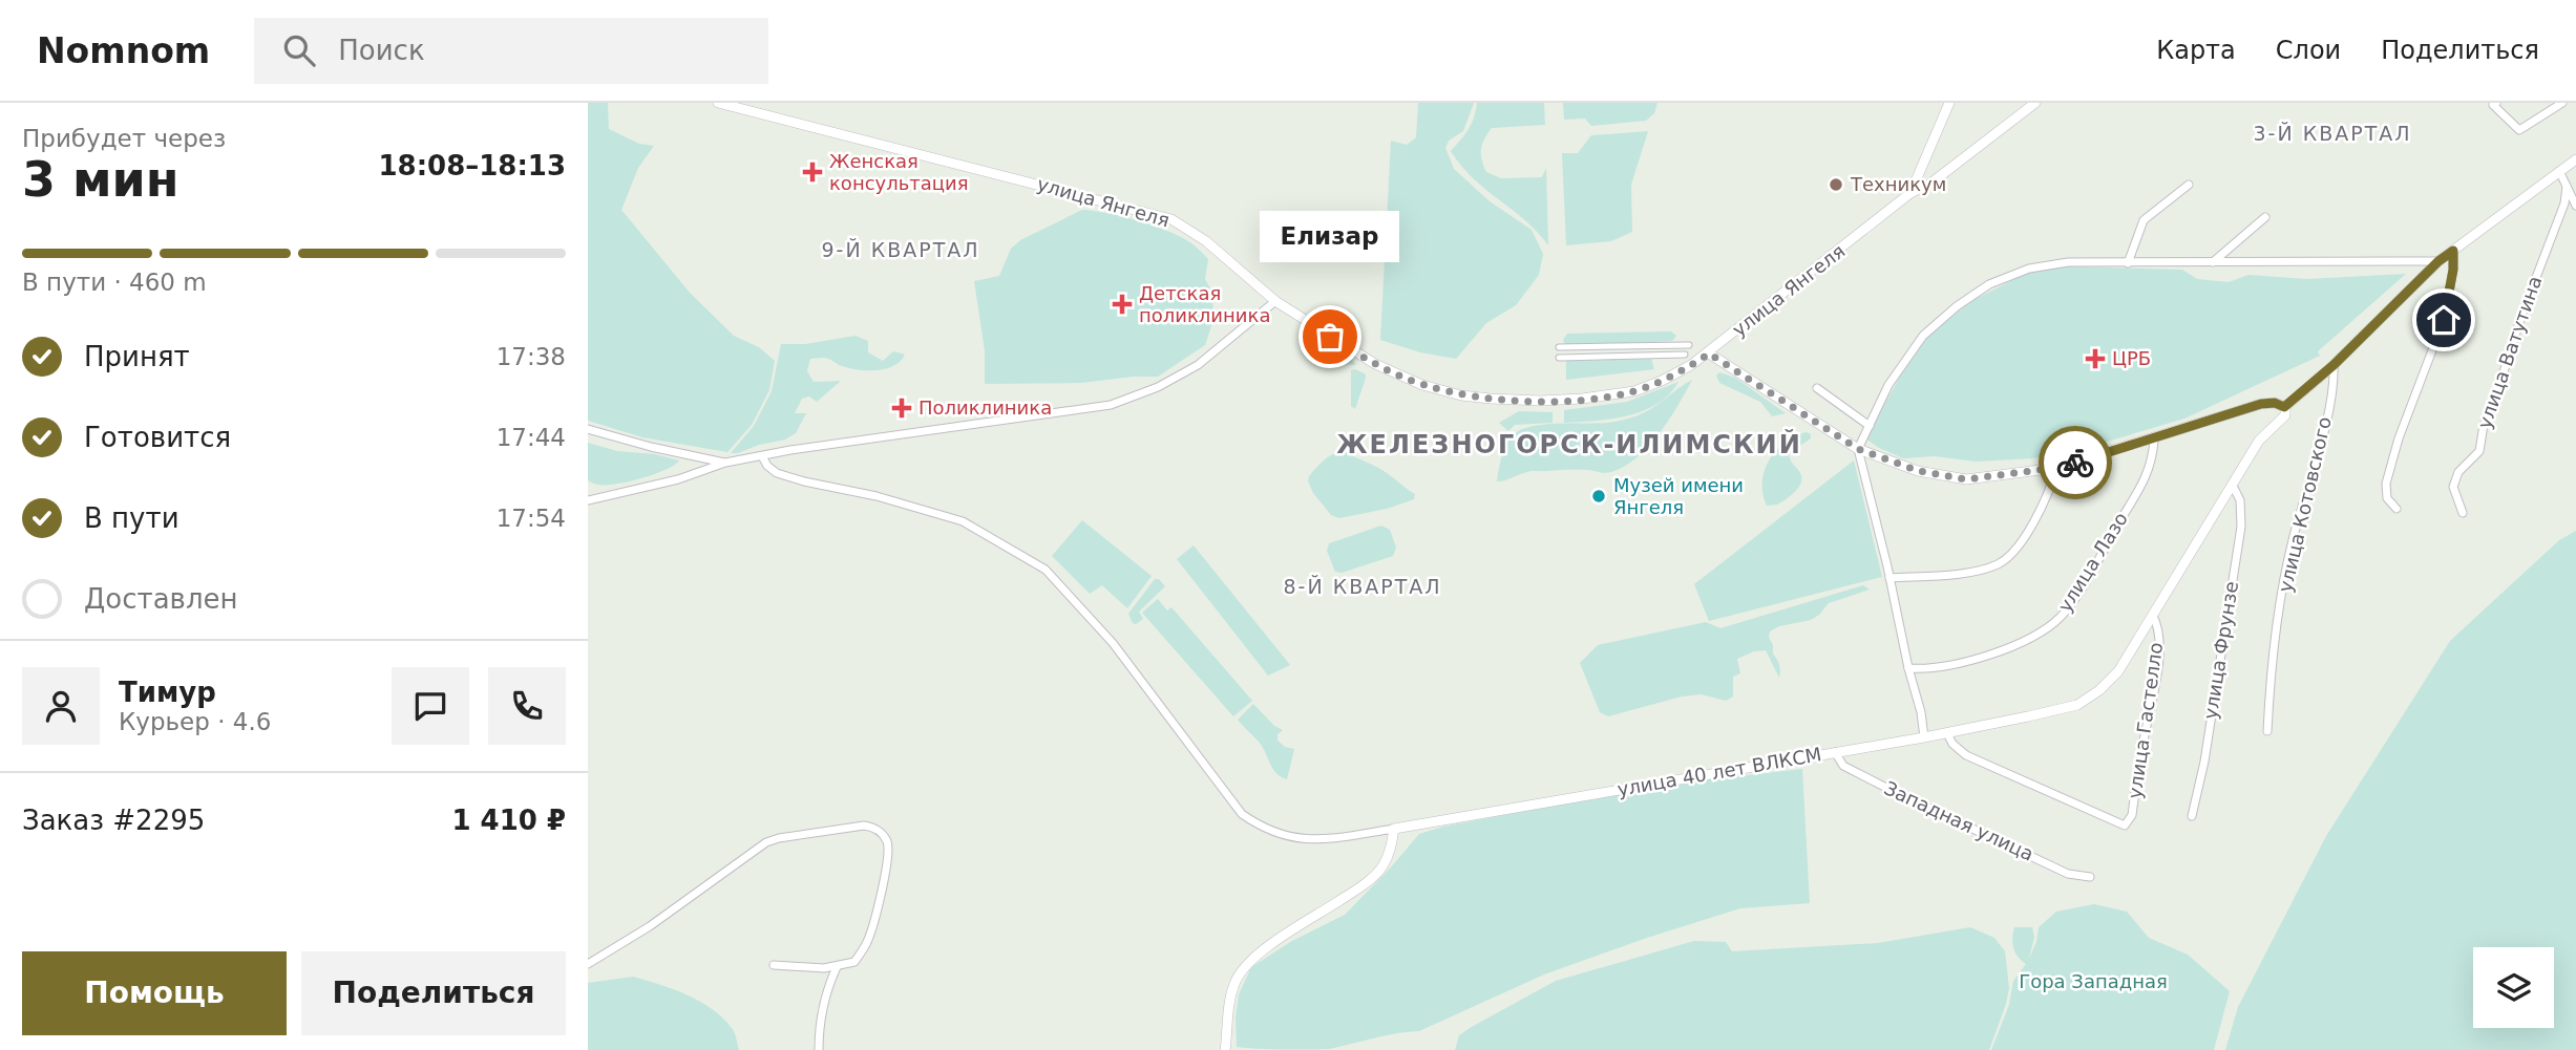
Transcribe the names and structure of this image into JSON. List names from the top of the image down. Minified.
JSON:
{"streets":{"street":["улица Янгеля","улица Ватутина","улица Котовского","улица Лазо","улица Фрунзе","улица Гастелло","улица 40 лет ВЛКСМ","Западная улица"]},"crossings":[["улица Котовского","улица 40 лет ВЛКСМ"],["улица Фрунзе","улица 40 лет ВЛКСМ"],["улица Гастелло","улица 40 лет ВЛКСМ"],["улица 40 лет ВЛКСМ","Западная улица"]],"districts":["3-Й КВАРТАЛ","9-Й КВАРТАЛ","ЖЕЛЕЗНОГОРСК-ИЛИМСКИЙ","8-Й КВАРТАЛ"],"parks":["Гора Западная"],"places":{"health":["Женская консультация","Детская поликлиника","ЦРБ","Поликлиника"],"other":["Техникум","Елизар","Музей имени Янгеля"]},"page":{"header":"Nomnom","search":"Поиск","nav":["Карта","Слои","Поделиться"],"heading":["3 мин","Прибудет через","18:08–18:13"],"panel":["Тимур","Курьер · 4.6","Заказ #2295","1 410 ₽"],"bubble":"Елизар","bar":"В пути · 460 m","list":[["Принят","17:38"],["Готовится","17:44"],["В пути","17:54"],"Доставлен"],"buttons":["Помощь","Поделиться"]}}
